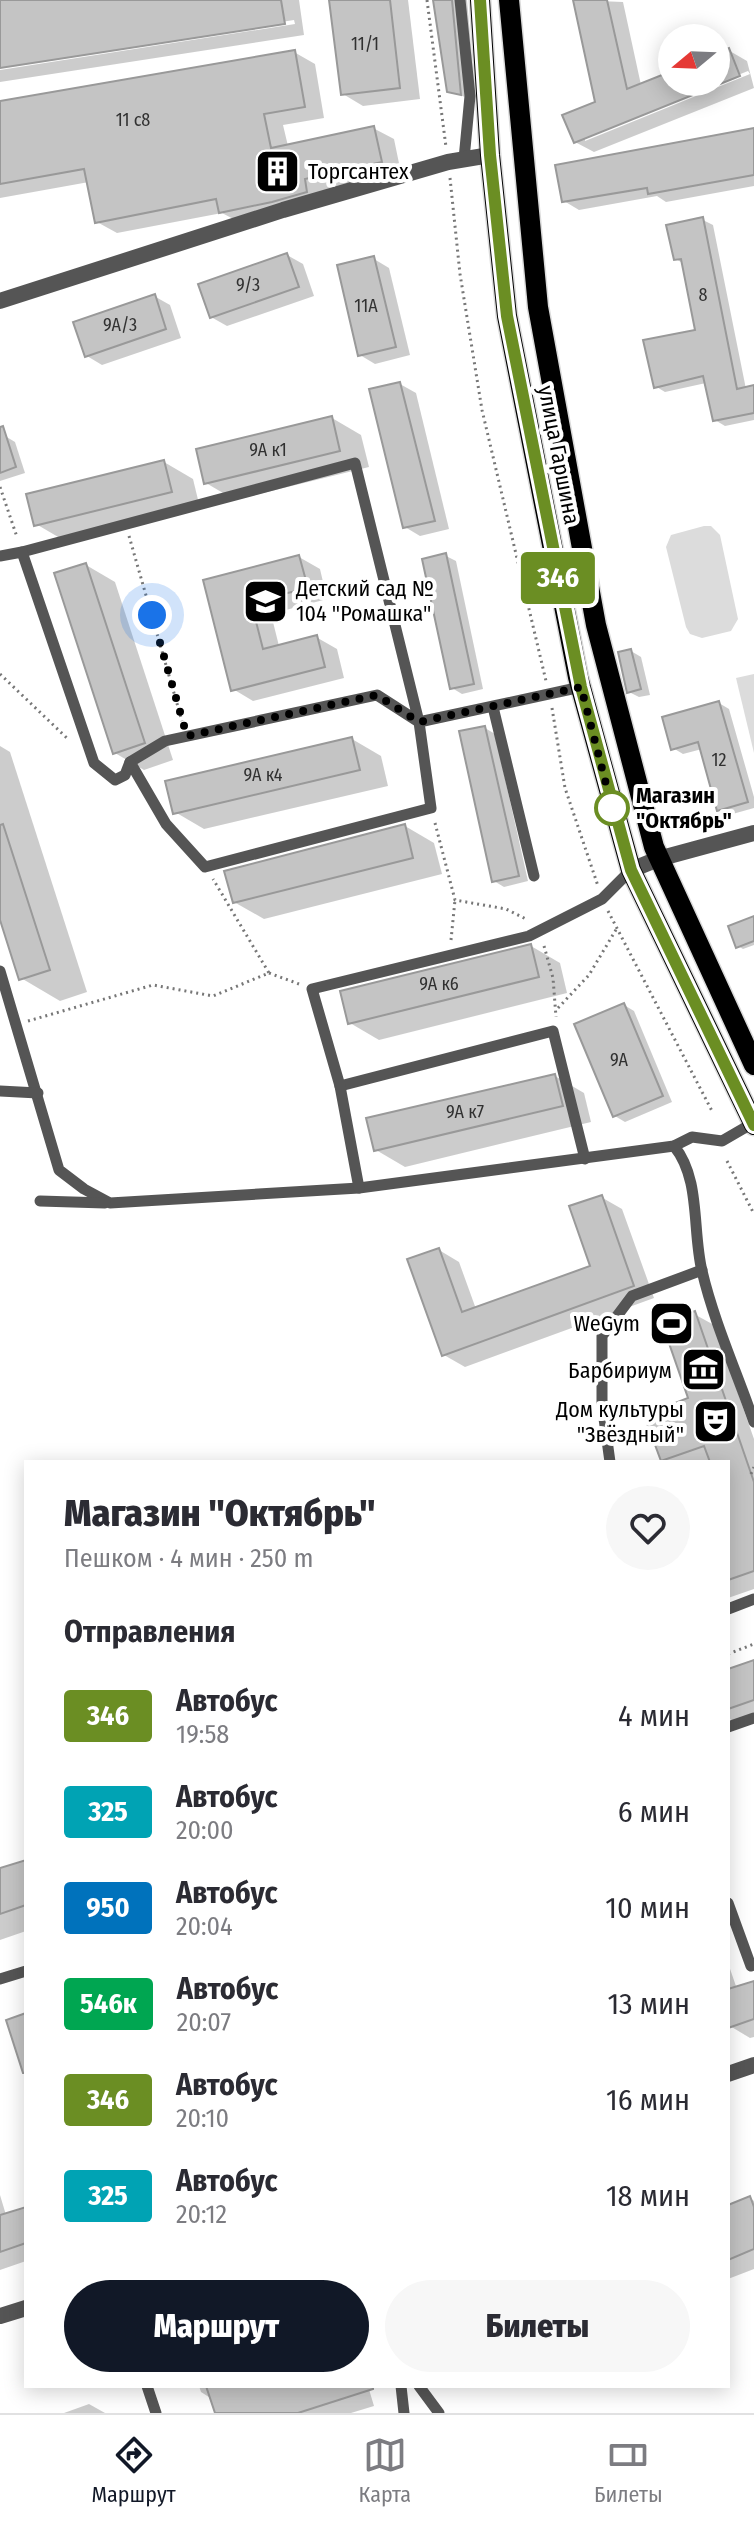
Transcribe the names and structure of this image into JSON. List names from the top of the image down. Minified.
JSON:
{"streets":{"main road":["улица Гаршина"]},"places":{"building":["Торгсантех"],"school or university":["Детский сад № 104 \"Ромашка\""],"other":["Магазин \"Октябрь\""],"sports":["WeGym"],"museum":["Барбириум"],"theatre":["Дом культуры \"Звёздный\""]},"lines":["bus line 346"],"house_numbers":["11/1","11 с8","9/3","8","11А","9А/3","9А к1","12","9А к4","9А к6","9А","9А к7"],"north":"left","page":{"on_map":"346","heading":[["Магазин \"Октябрь\"","Пешком · 4 мин · 250 m"],"Отправления"],"list":[{"mark":"346","name":"Автобус","note":"19:58","value":"4 мин"},{"mark":"325","name":"Автобус","note":"20:00","value":"6 мин"},{"mark":"950","name":"Автобус","note":"20:04","value":"10 мин"},{"mark":"546к","name":"Автобус","note":"20:07","value":"13 мин"},{"mark":"346","name":"Автобус","note":"20:10","value":"16 мин"},{"mark":"325","name":"Автобус","note":"20:12","value":"18 мин"}],"buttons":["Маршрут","Билеты"],"tabs":["Маршрут","Карта","Билеты"]}}
